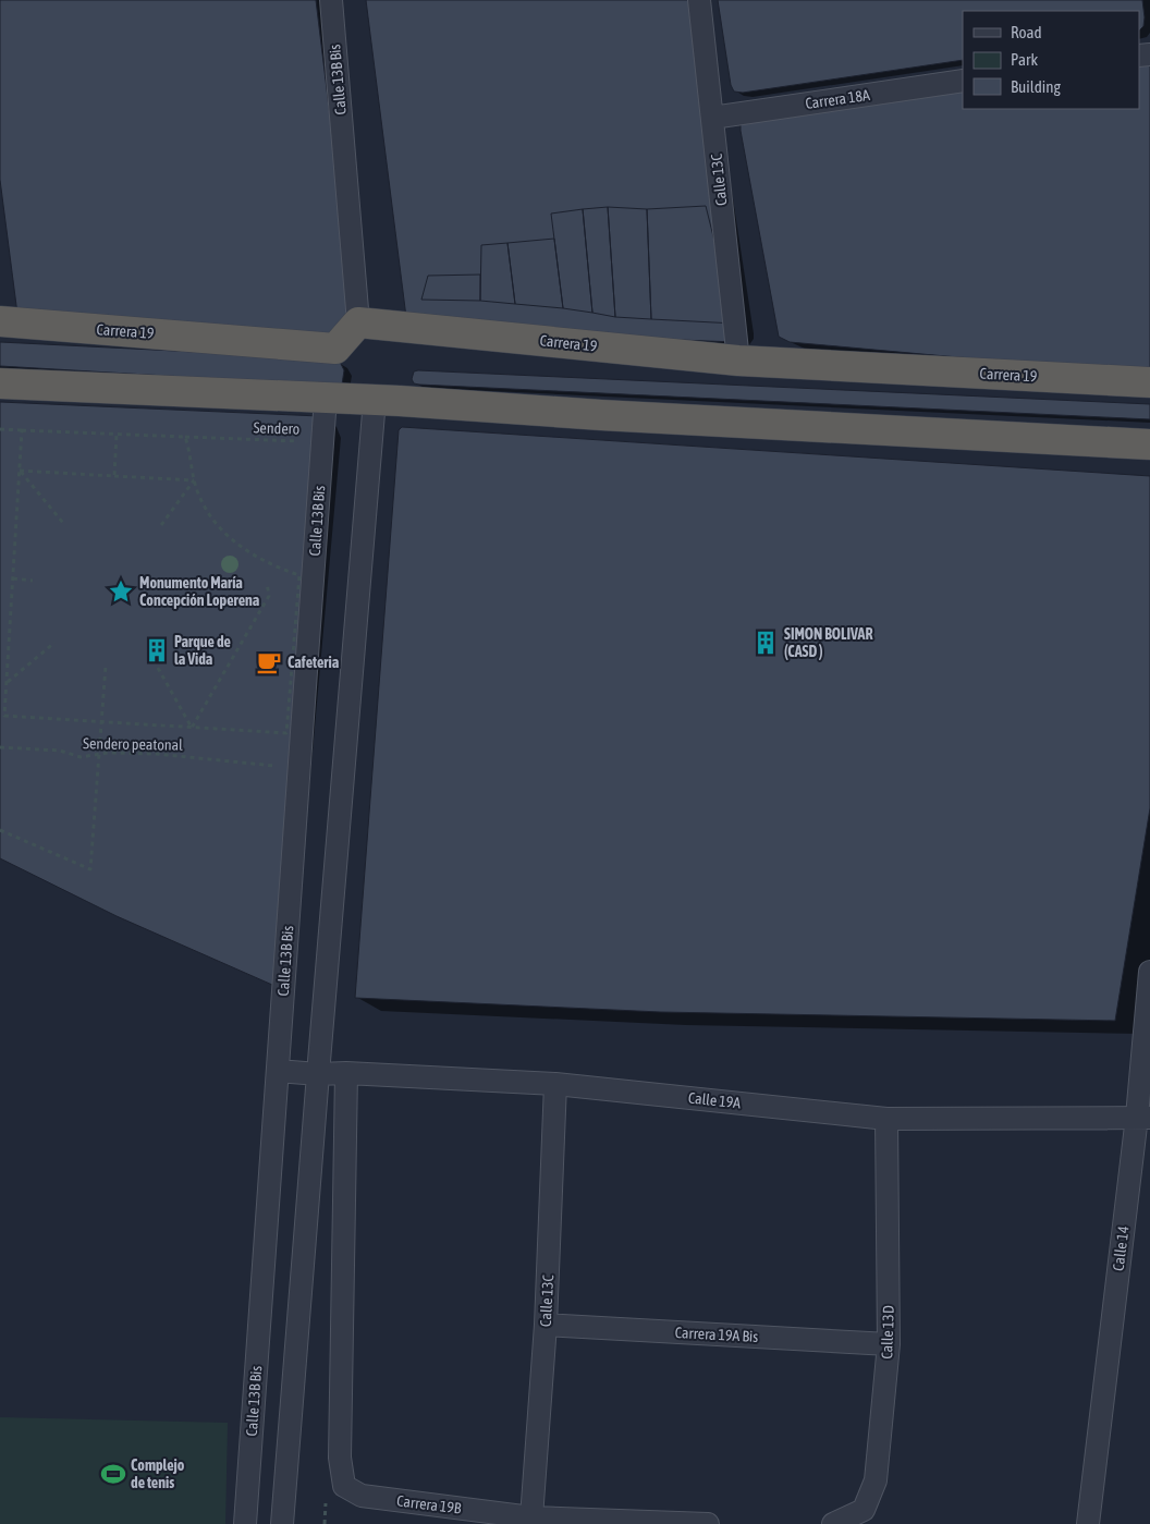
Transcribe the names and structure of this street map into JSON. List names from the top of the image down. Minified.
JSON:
{"streets":{"highway":["Carrera 19"],"street":["Calle 13B Bis","Carrera 18A","Calle 13C","Calle 19A","Calle 14","Calle 13D","Carrera 19A Bis","Carrera 19B"],"path":["Sendero","Sendero peatonal"]},"crossings":[["Calle 13B Bis","Carrera 19"],["Calle 13B Bis","Sendero peatonal"],["Calle 13B Bis","Calle 19A"],["Carrera 18A","Calle 13C"],["Calle 13C","Carrera 19"],["Calle 13C","Calle 19A"],["Calle 13C","Carrera 19A Bis"],["Calle 13C","Carrera 19B"],["Calle 19A","Calle 14"],["Calle 19A","Calle 13D"],["Calle 19A","Carrera 19B"],["Calle 13D","Carrera 19A Bis"]],"places":{"place":["Monumento María Concepción Loperena"],"building":["SIMON BOLIVAR (CASD )","Parque de la Vida"],"cafe":["Cafeteria"],"sports":["Complejo de tenis"]},"legend":["Road","Park","Building"]}
